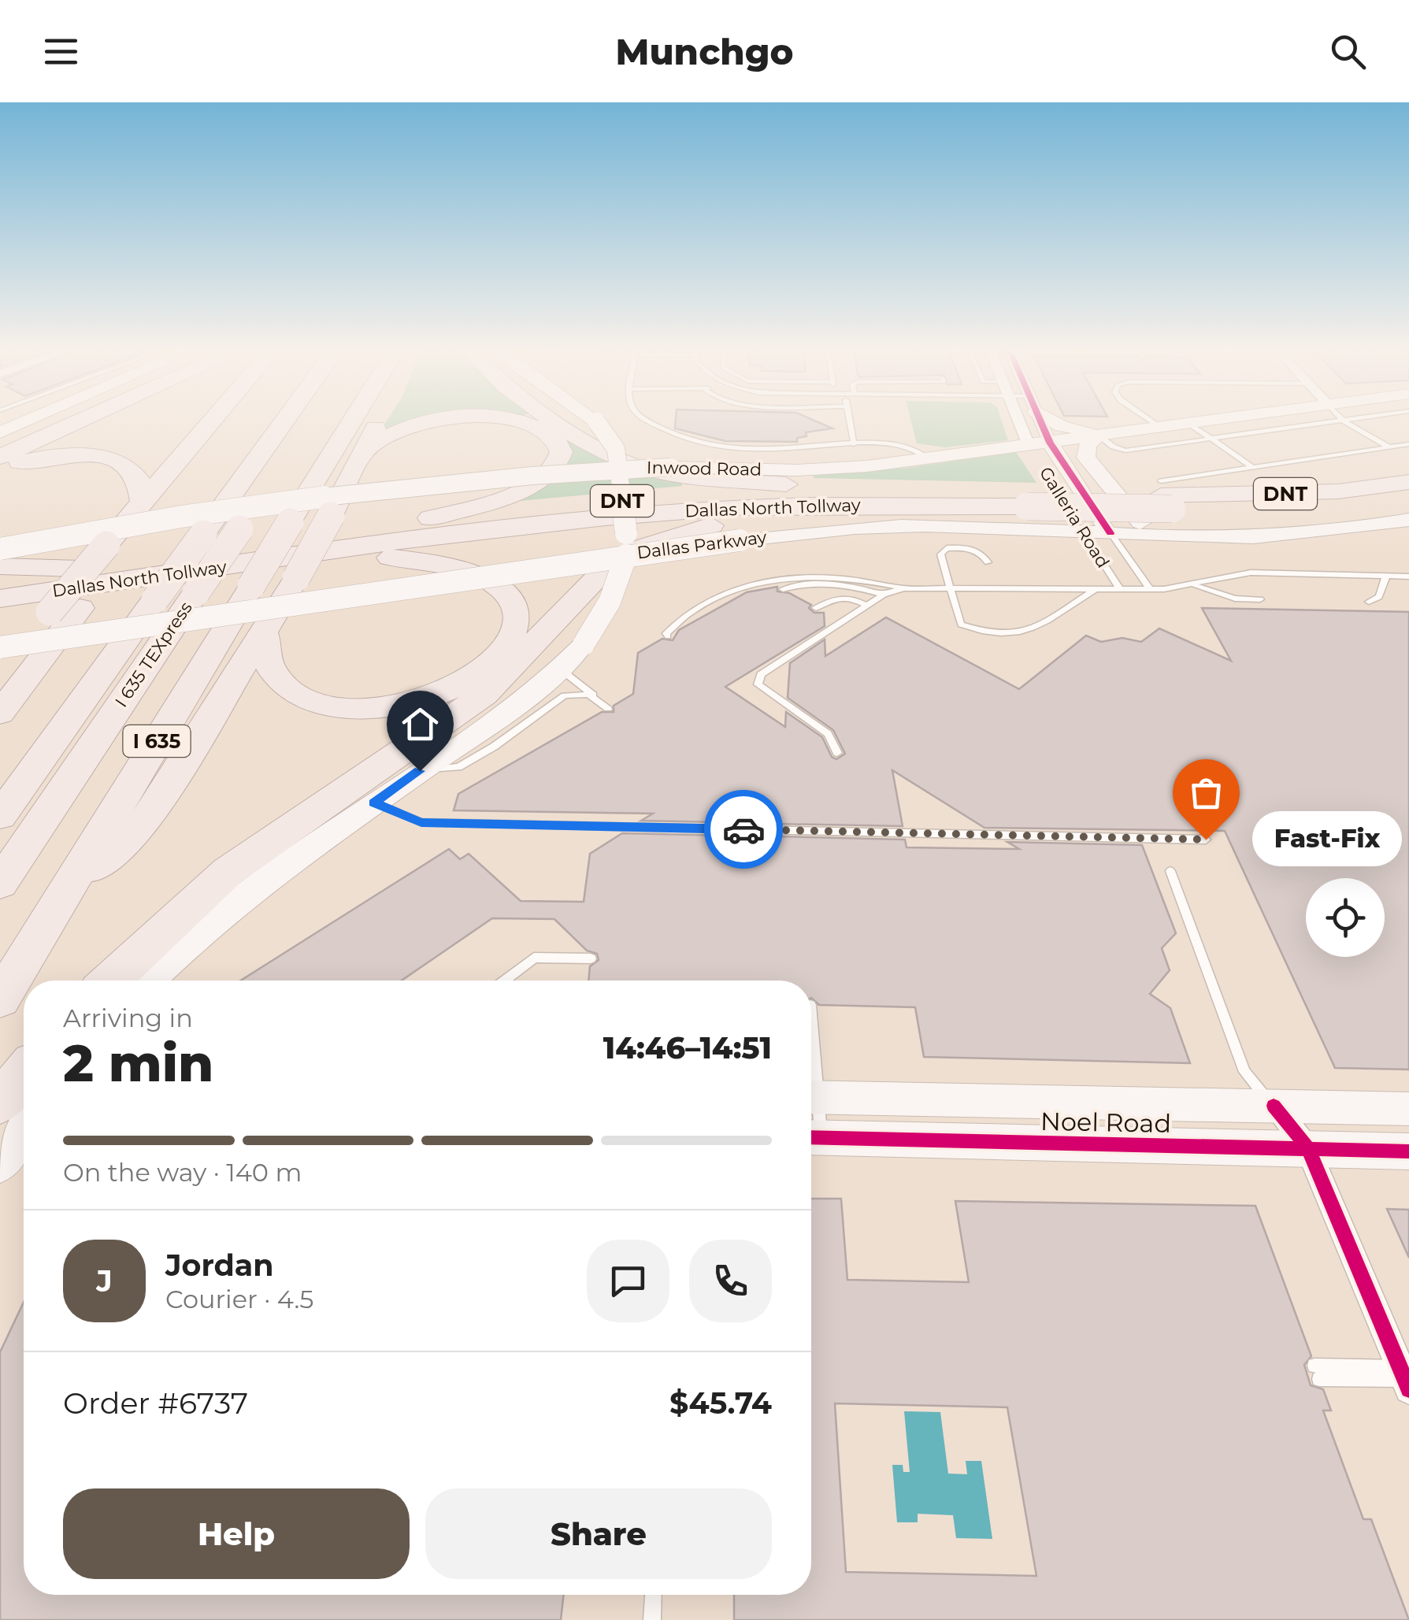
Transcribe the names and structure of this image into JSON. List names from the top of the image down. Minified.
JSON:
{"streets":{"highway":["DNT","Dallas North Tollway","I 635 TEXpress","I 635"],"main road":["Inwood Road","Galleria Road","Dallas Parkway","Noel Road"]},"crossings":[["Inwood Road","Galleria Road"],["Galleria Road","Dallas Parkway"]],"places":["Fast-Fix"],"page":{"header":"Munchgo","bubble":"Fast-Fix","heading":["2 min","Arriving in","14:46–14:51"],"panel":["Jordan","Courier · 4.5","Order #6737","$45.74"],"bar":"On the way · 140 m","round":"J","buttons":["Help","Share"]}}
